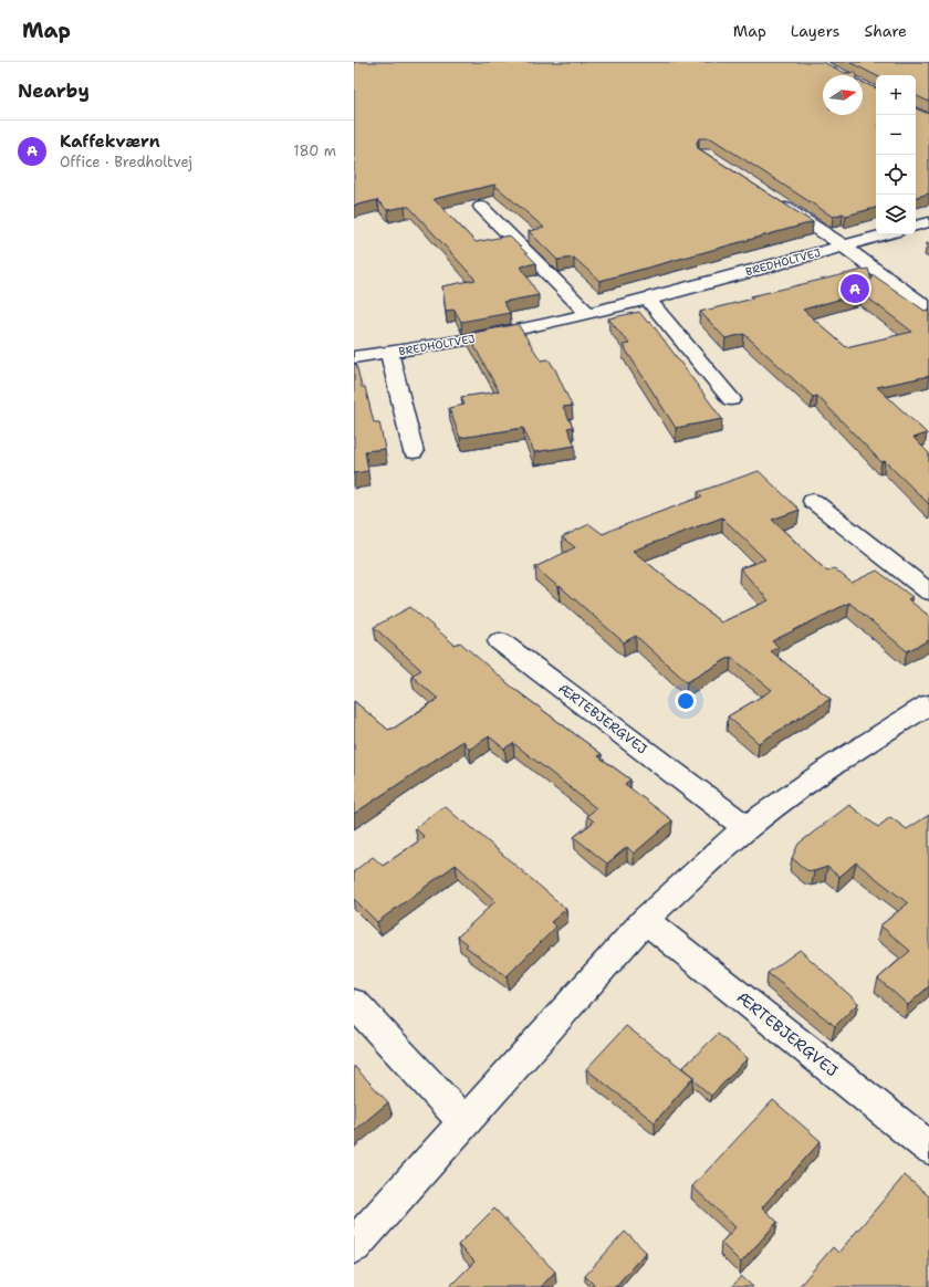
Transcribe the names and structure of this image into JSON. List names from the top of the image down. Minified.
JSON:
{"streets":{"street":["BREDHOLTVEJ","ÆRTEBJERGVEJ"]},"north":"right","page":{"header":"Map","nav":["Map","Layers","Share"],"heading":"Nearby","map_buttons":["+","−"],"list":[{"mark":"A","name":"Kaffekværn","note":"Office · Bredholtvej","value":"180 m"}],"pins":"A"}}
